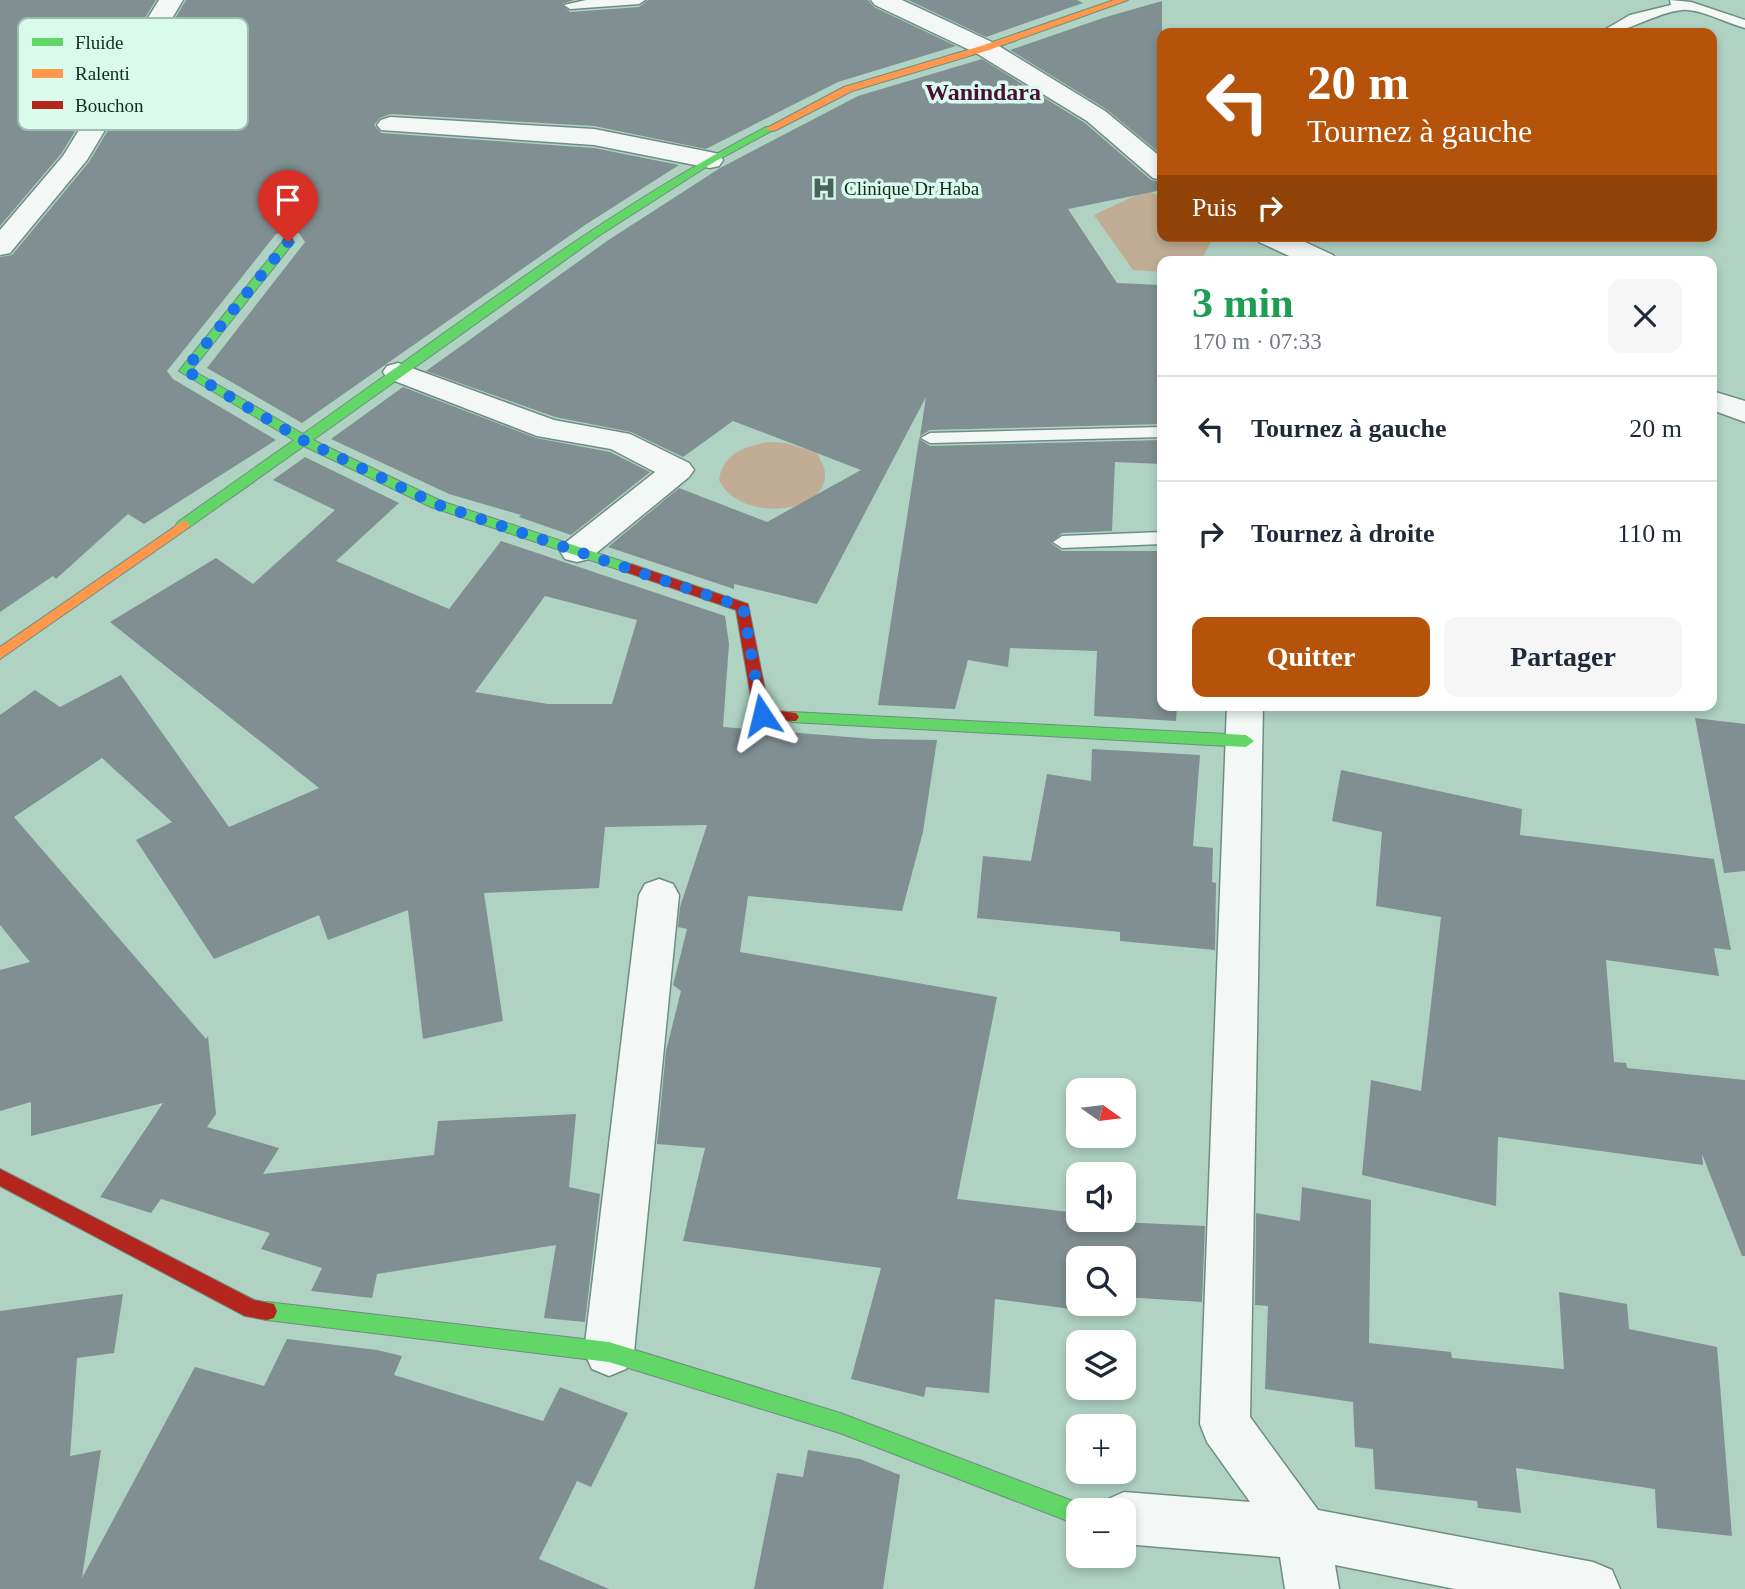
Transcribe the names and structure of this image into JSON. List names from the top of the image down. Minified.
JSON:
{"districts":["Wanindara"],"places":{"hospital":["Clinique Dr Haba"]},"legend":["Fluide","Ralenti","Bouchon"],"north":"right","page":{"turn":["20 m","Tournez à gauche"],"then":"Puis","heading":["3 min","170 m · 07:33"],"list":[{"name":"Tournez à gauche","value":"20 m"},{"name":"Tournez à droite","value":"110 m"}],"buttons":["Quitter","Partager"],"map_buttons":["+","−"]}}
